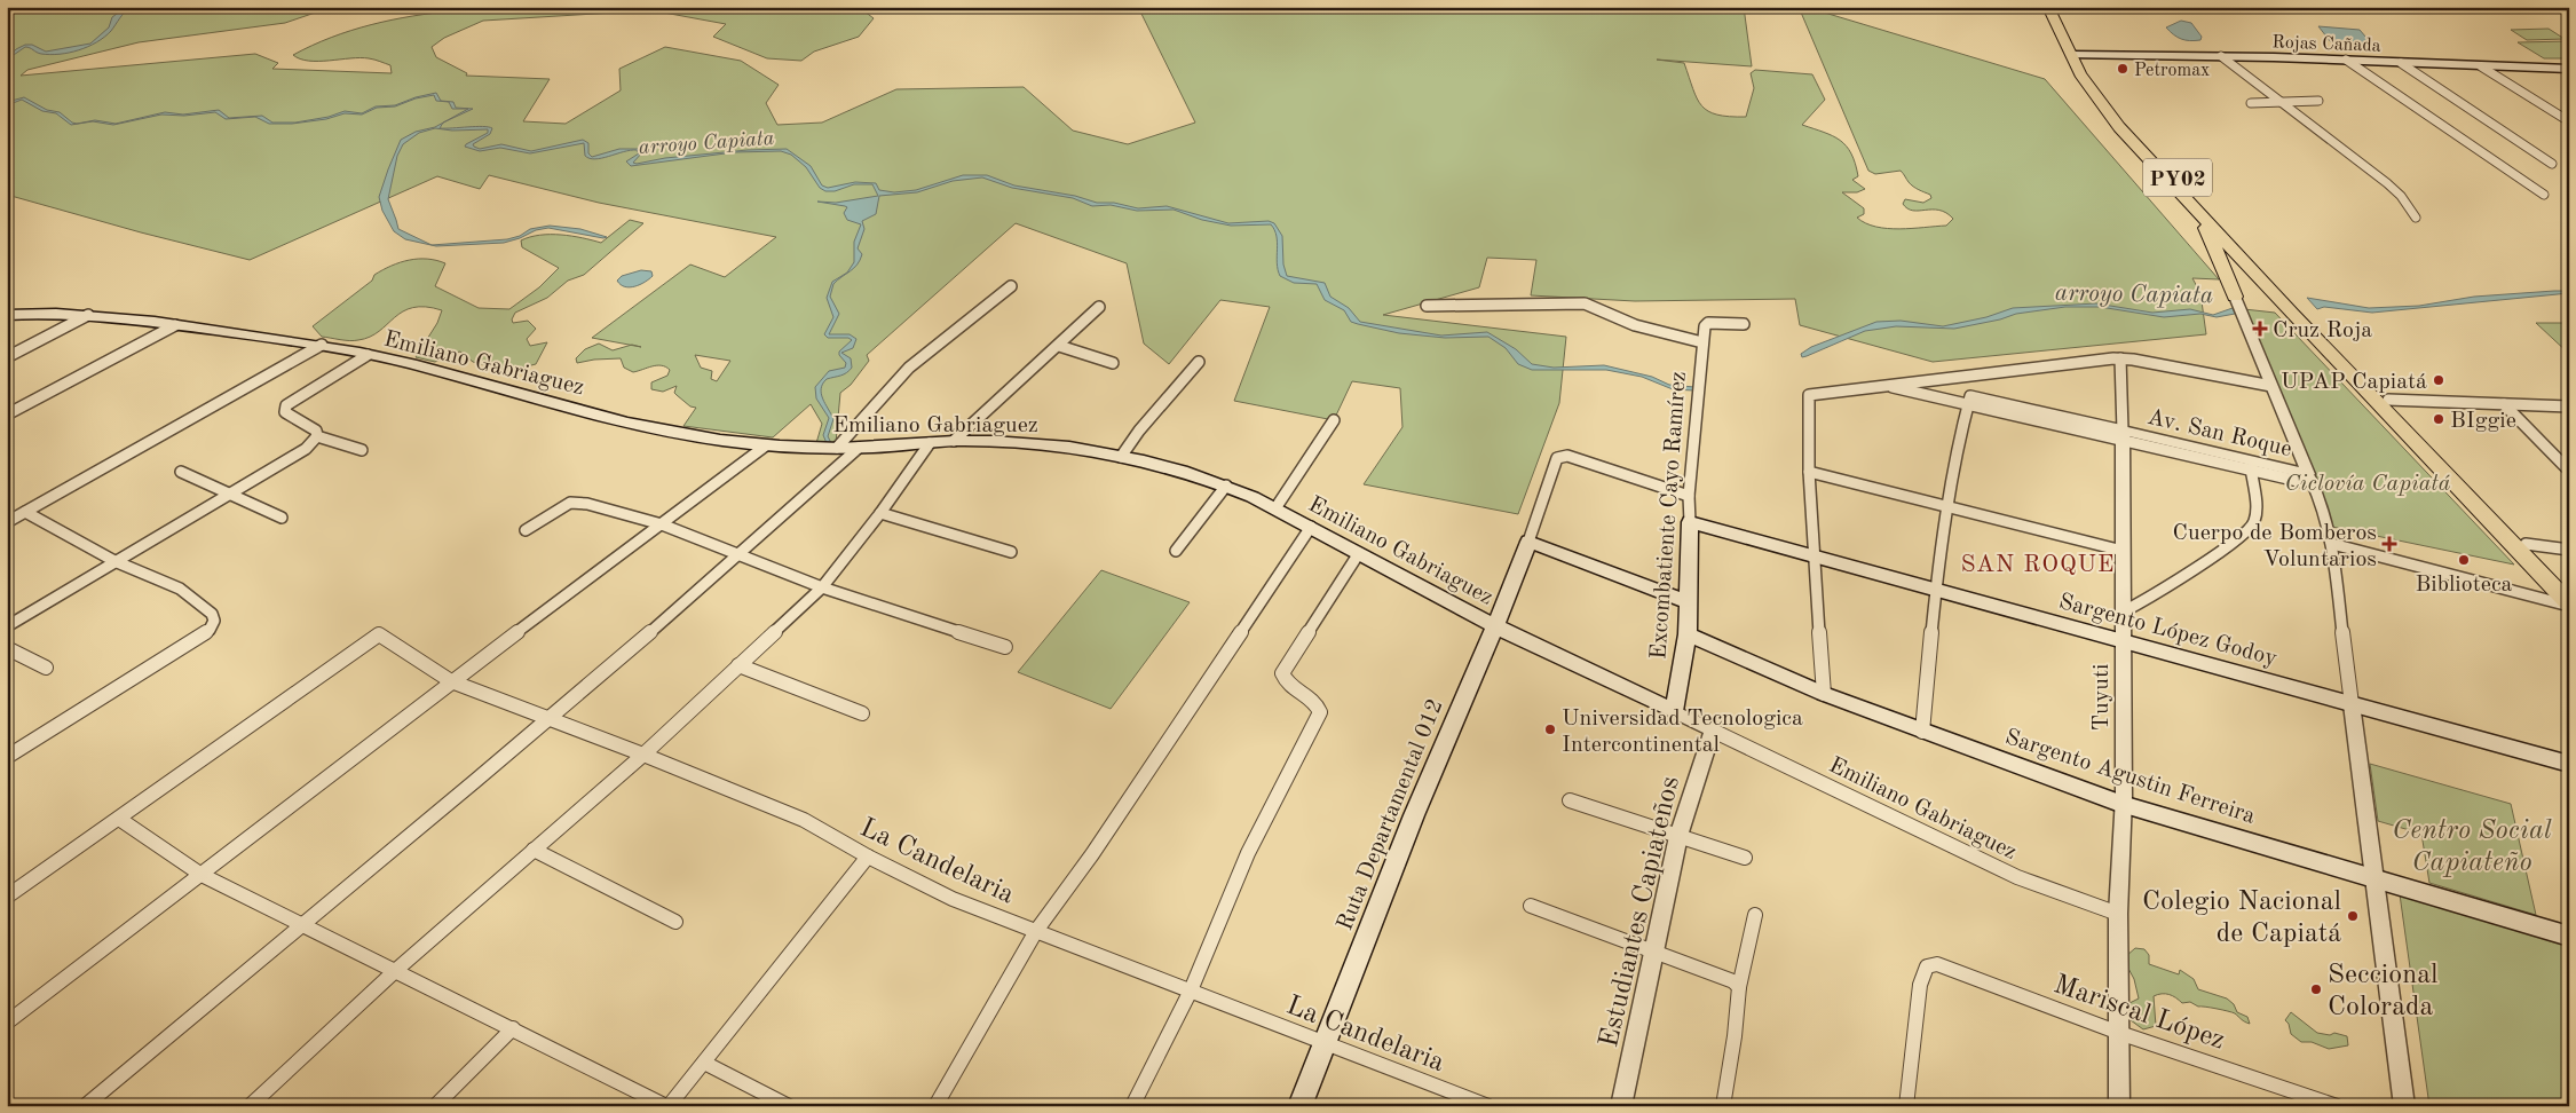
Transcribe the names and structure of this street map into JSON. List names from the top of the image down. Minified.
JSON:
{"streets":{"highway":["PY02"],"main road":["Rojas Cañada","Emiliano Gabriaguez","Excombatiente Cayo Ramírez","Sargento López Godoy","Sargento Agustin Ferreira","Ruta Departamental 012"],"street":["Av. San Roque","Tuyuti","La Candelaria","Estudiantes Capiateños","Mariscal López"]},"crossings":[["Rojas Cañada","PY02"],["Emiliano Gabriaguez","Excombatiente Cayo Ramírez"],["Emiliano Gabriaguez","Tuyuti"],["Emiliano Gabriaguez","Ruta Departamental 012"],["Emiliano Gabriaguez","Estudiantes Capiateños"],["Av. San Roque","Tuyuti"],["Excombatiente Cayo Ramírez","Sargento López Godoy"],["Excombatiente Cayo Ramírez","Sargento Agustin Ferreira"],["Sargento López Godoy","Tuyuti"],["Tuyuti","Sargento Agustin Ferreira"],["Tuyuti","Mariscal López"],["Ruta Departamental 012","La Candelaria"]],"districts":["SAN ROQUE"],"water":["arroyo Capiata"],"parks":["Ciclovía Capiatá","Centro Social Capiateño"],"places":{"other":["Petromax","UPAP Capiatá","BIggie","Biblioteca","Universidad Tecnologica Intercontinental","Colegio Nacional de Capiatá","Seccional Colorada"],"health":["Cruz Roja","Cuerpo de Bomberos Voluntarios"]}}
